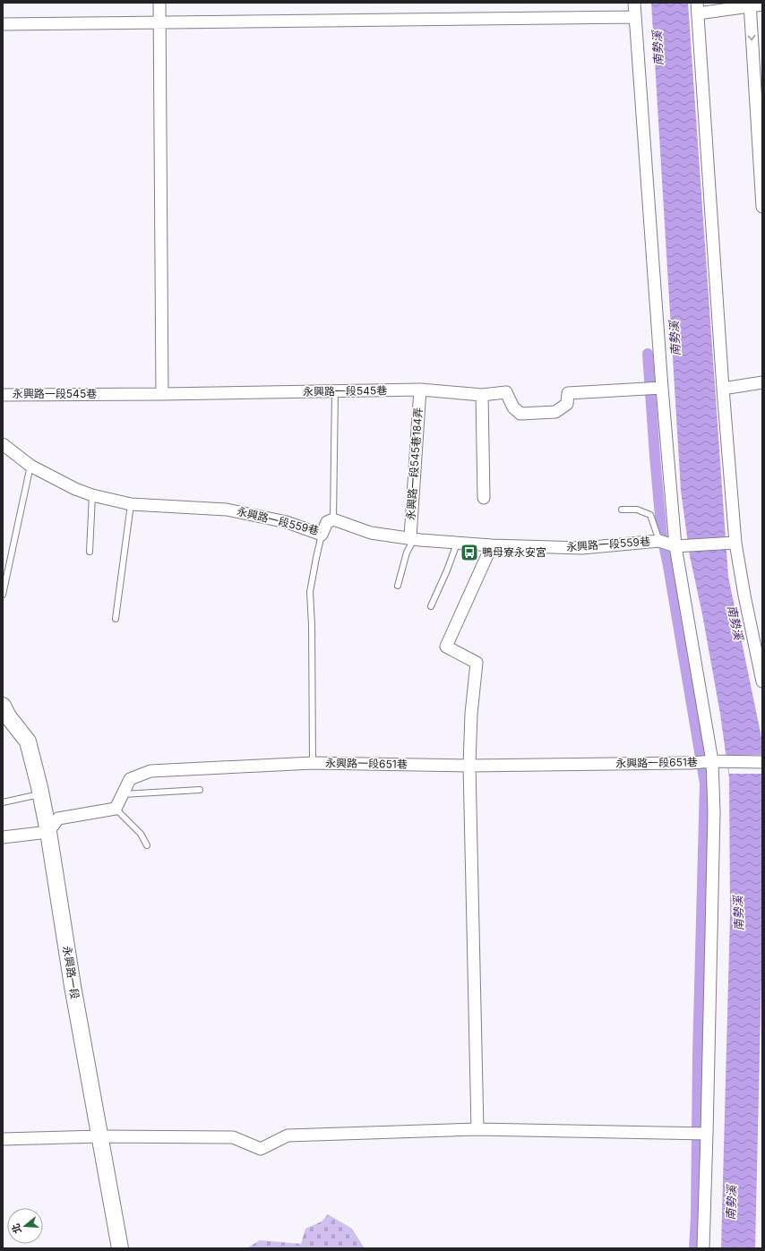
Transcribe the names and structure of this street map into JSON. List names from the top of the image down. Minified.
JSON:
{"streets":{"street":["永興路一段545巷","永興路一段545巷184弄","永興路一段559巷","永興路一段651巷","永興路一段"]},"crossings":[["永興路一段545巷","永興路一段545巷184弄"],["永興路一段545巷184弄","永興路一段559巷"]],"water":["南勢溪"],"places":{"bus stop":["鴨母寮永安宮"]},"north":"left"}
